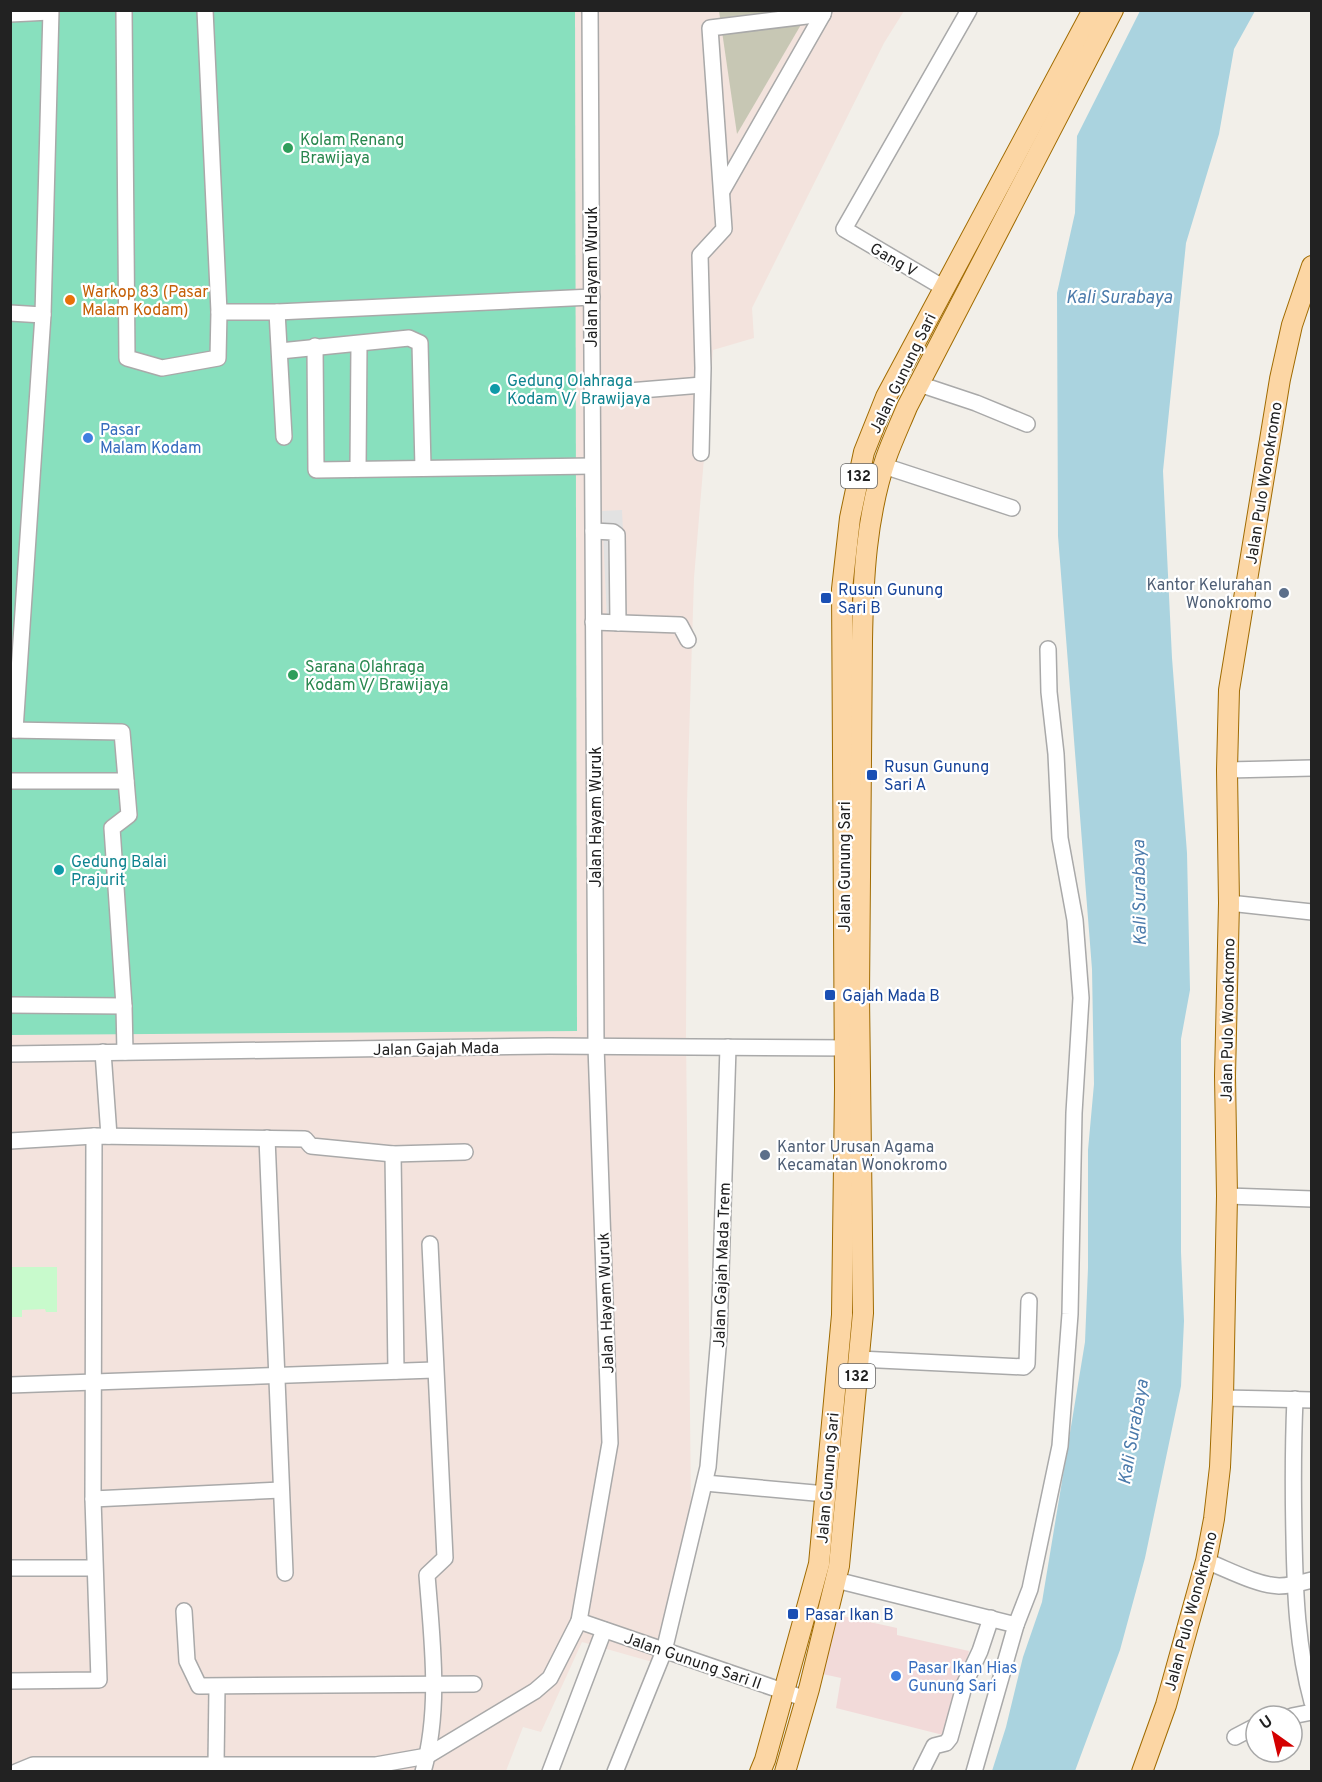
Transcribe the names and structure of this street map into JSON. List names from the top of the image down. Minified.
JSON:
{"streets":{"main road":["Jalan Gunung Sari","132","Jalan Pulo Wonokromo"],"street":["Gang V","Jalan Hayam Wuruk","Jalan Gajah Mada","Jalan Gajah Mada Trem","Jalan Gunung Sari II"]},"crossings":[["Gang V","Jalan Gunung Sari"],["Jalan Hayam Wuruk","Jalan Gajah Mada"],["Jalan Hayam Wuruk","Jalan Gunung Sari II"],["Jalan Gunung Sari","Jalan Gajah Mada"],["Jalan Gunung Sari","Jalan Gunung Sari II"],["Jalan Gajah Mada","Jalan Gajah Mada Trem"],["Jalan Gajah Mada Trem","Jalan Gunung Sari II"]],"water":["Kali Surabaya"],"places":{"other":["Kolam Renang Brawijaya","Warkop 83 (Pasar Malam Kodam)","Gedung Olahraga Kodam V/ Brawijaya","Pasar Malam Kodam","Kantor Kelurahan Wonokromo","Sarana Olahraga Kodam V/ Brawijaya","Gedung Balai Prajurit","Kantor Urusan Agama Kecamatan Wonokromo","Pasar Ikan Hias Gunung Sari"],"transit":["Rusun Gunung Sari B","Rusun Gunung Sari A","Gajah Mada B","Pasar Ikan B"]},"north":"top left"}
